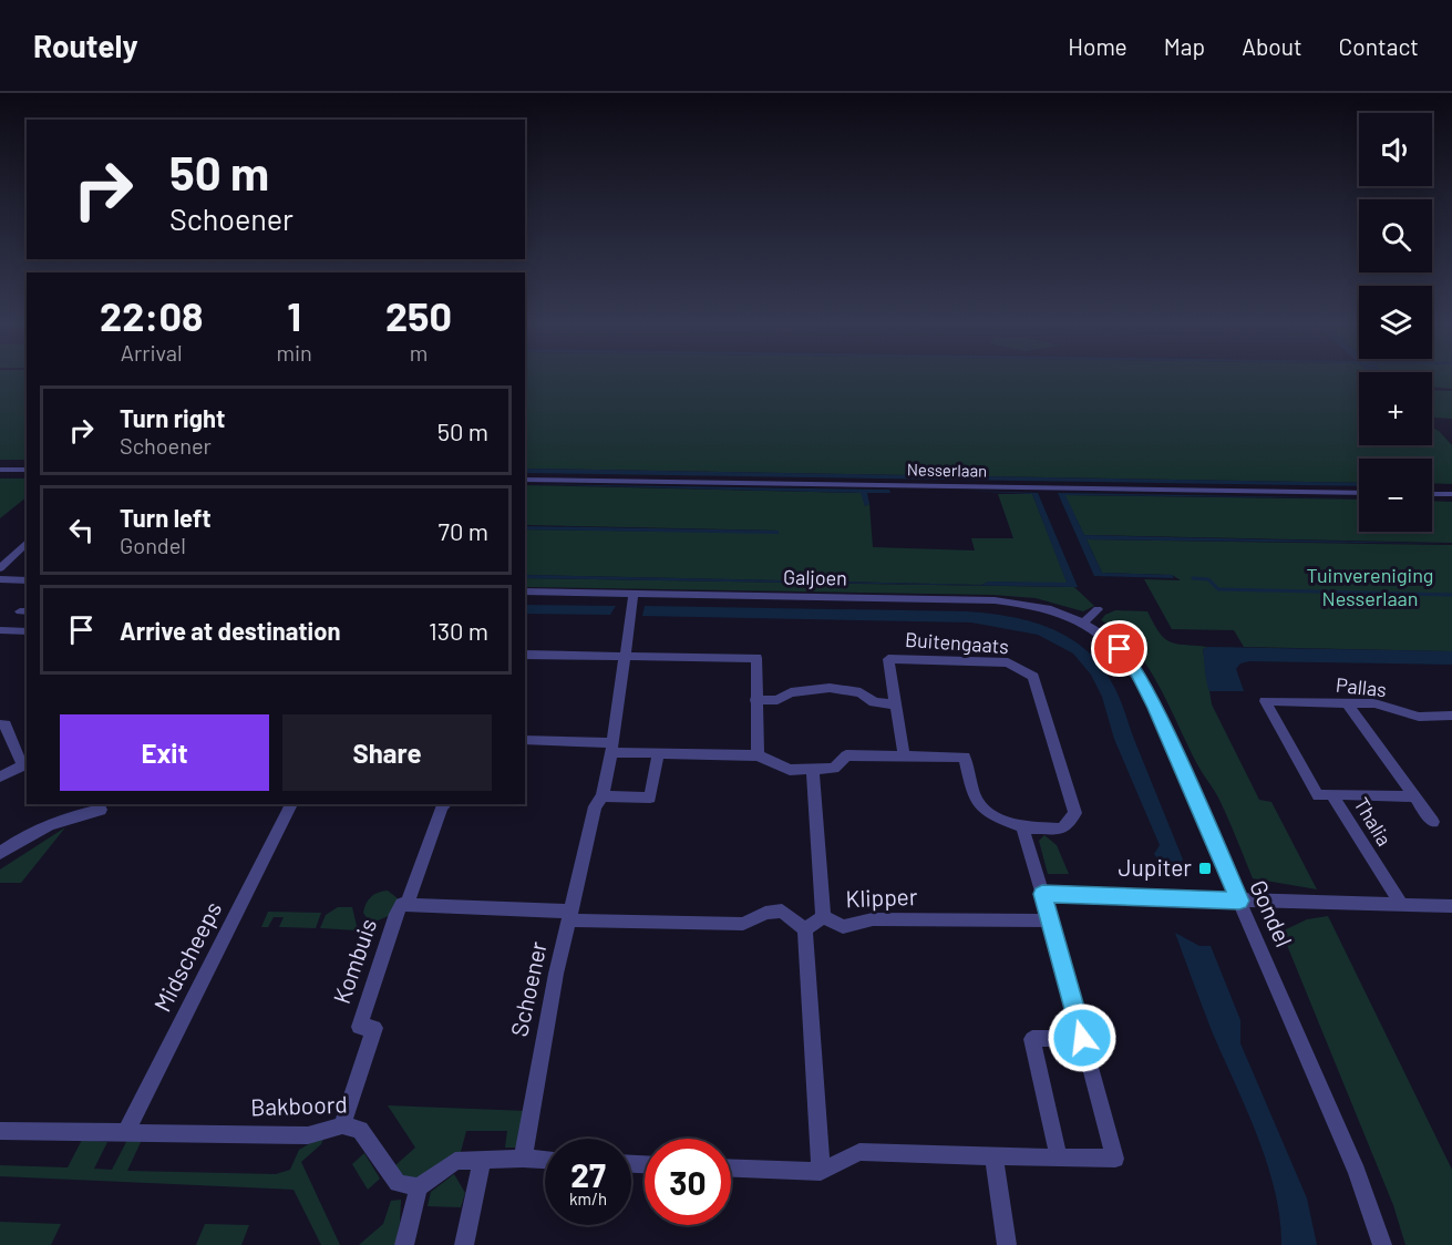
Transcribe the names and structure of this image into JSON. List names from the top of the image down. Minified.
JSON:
{"streets":{"street":["Nesserlaan","Galjoen","Buitengaats","Pallas","Thalia","Klipper","Gondel","Midscheeps","Kombuis","Schoener","Bakboord"]},"crossings":[["Galjoen","Gondel"],["Galjoen","Schoener"],["Pallas","Thalia"],["Midscheeps","Bakboord"],["Kombuis","Bakboord"]],"parks":["Tuinvereniging Nesserlaan"],"places":{"transit":["Jupiter"]},"page":{"header":"Routely","nav":["Home","Map","About","Contact"],"map_buttons":["+","−"],"turn":["50 m","Schoener"],"eta":["22:08","Arrival","1","min","250","m"],"list":[{"name":"Turn right","note":"Schoener","value":"50 m"},{"name":"Turn left","note":"Gondel","value":"70 m"},{"name":"Arrive at destination","value":"130 m"}],"buttons":["Exit","Share"],"speed":"27 km/h","limit":"30"}}
